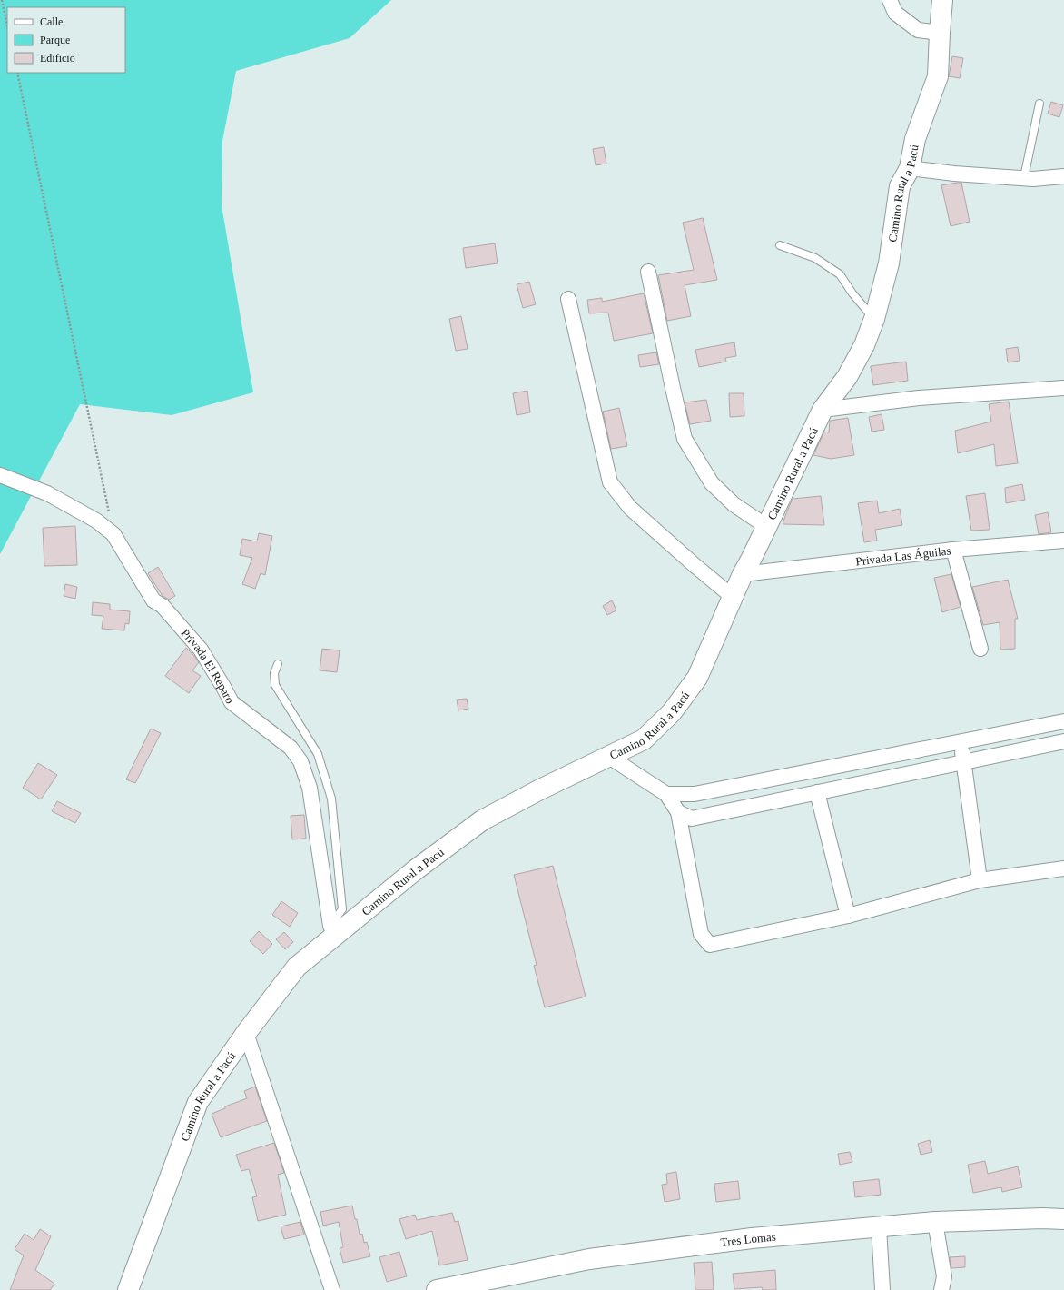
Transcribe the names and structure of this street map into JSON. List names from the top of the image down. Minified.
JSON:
{"streets":{"street":["Camino Rural a Pacú","Privada Las Águilas","Privada El Reparo","Tres Lomas"]},"crossings":[["Camino Rural a Pacú","Privada Las Águilas"],["Camino Rural a Pacú","Privada El Reparo"]],"legend":["Calle","Parque","Edificio"]}
